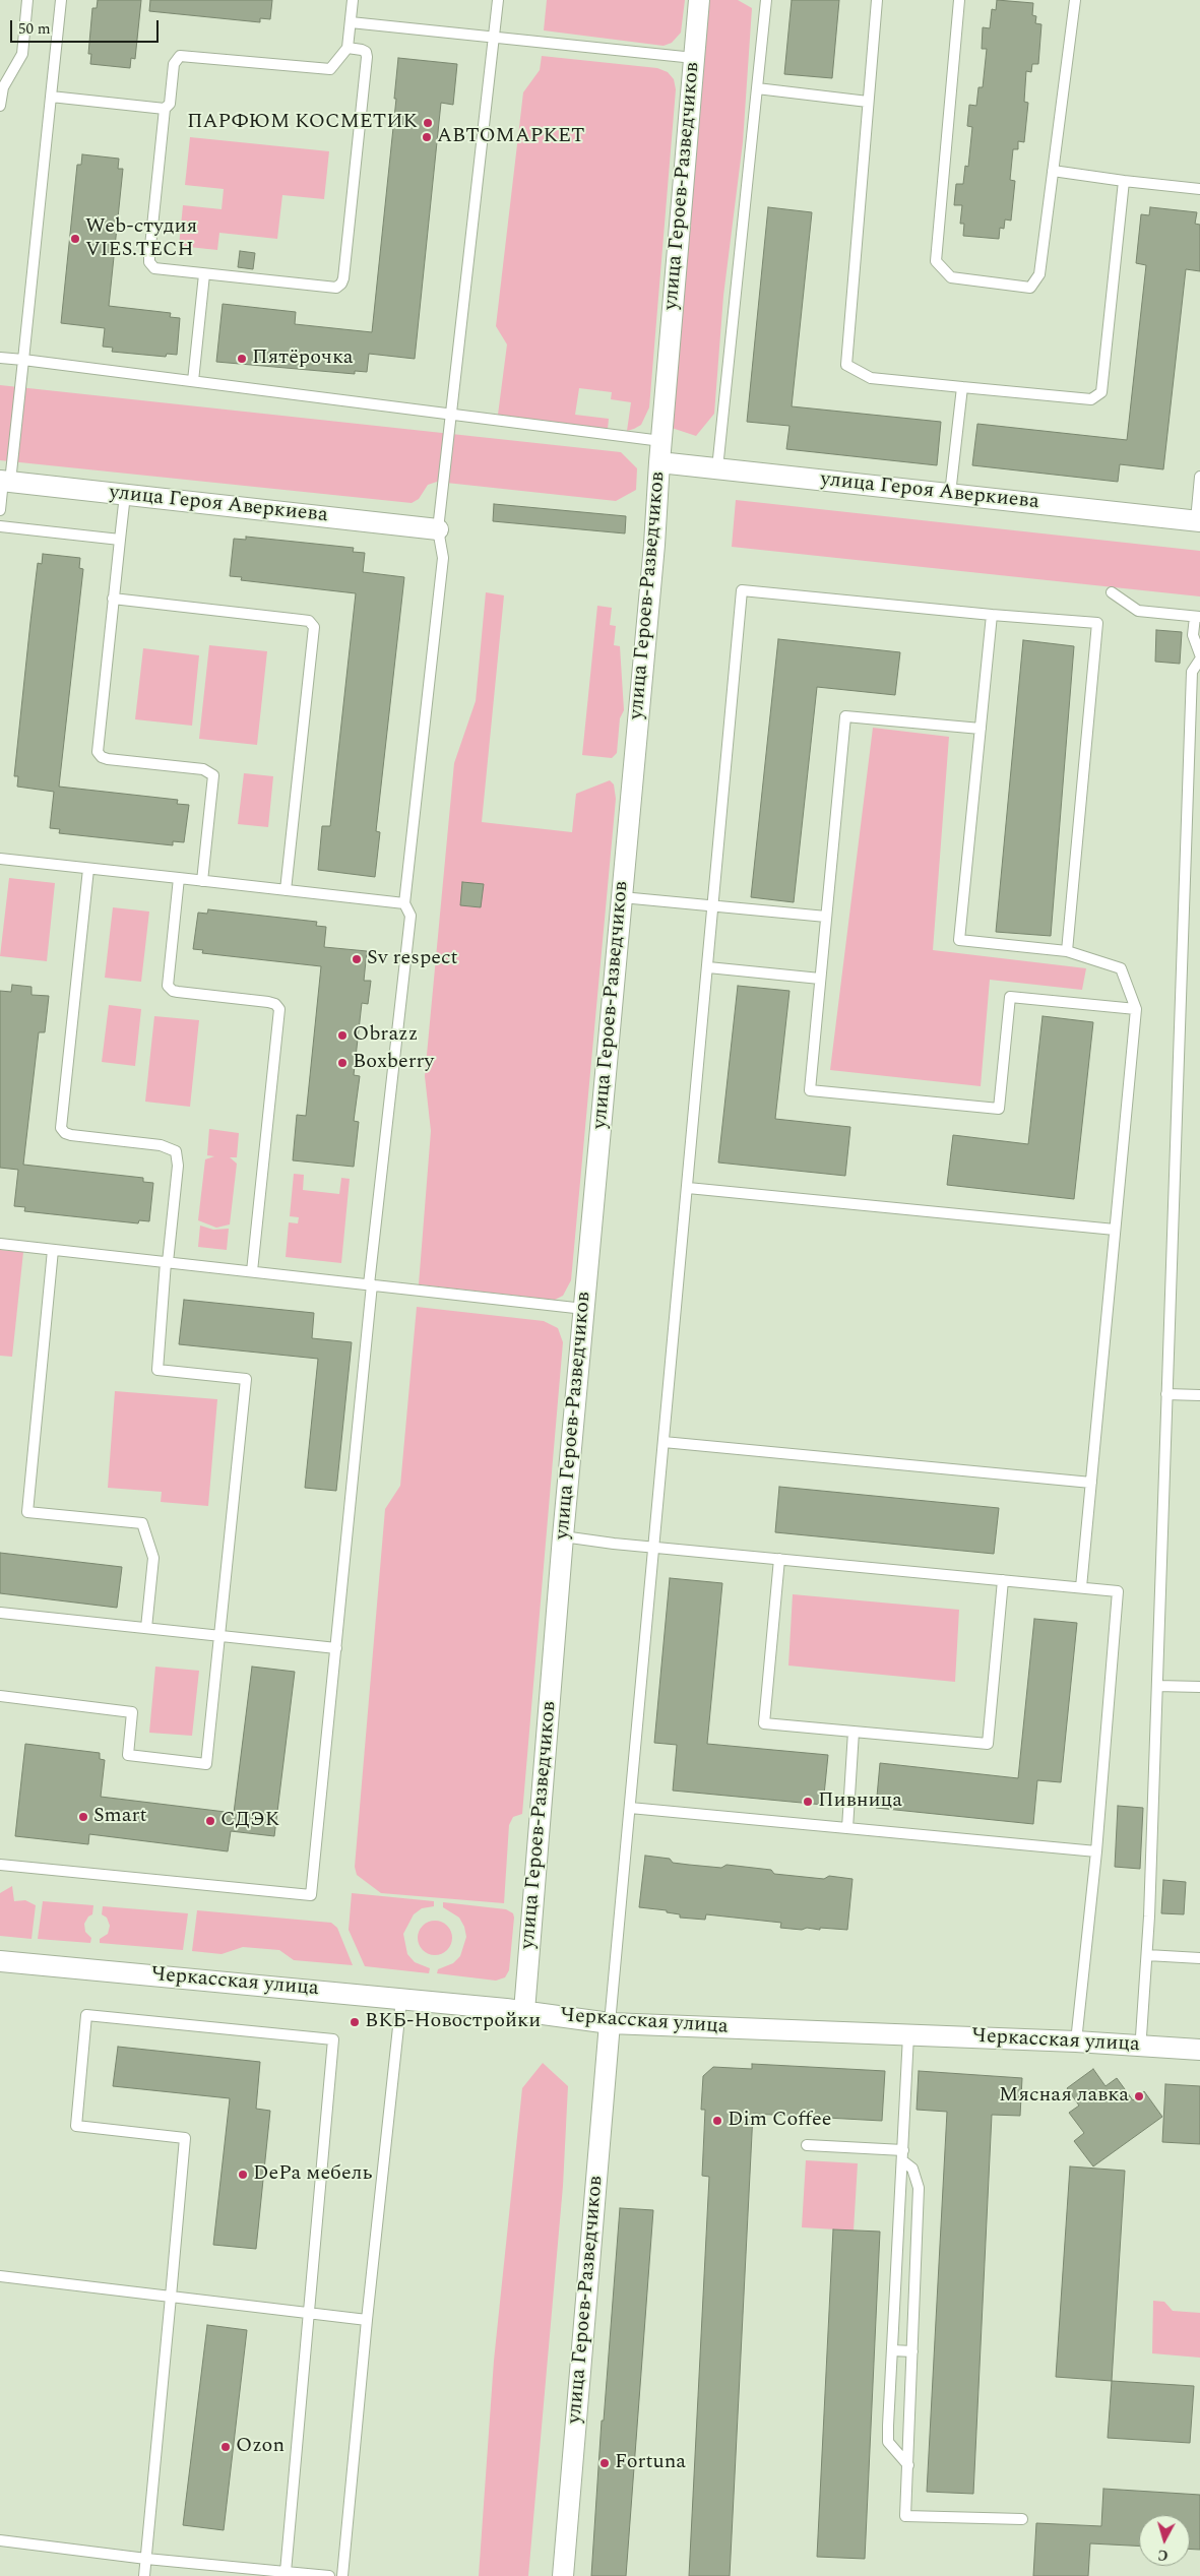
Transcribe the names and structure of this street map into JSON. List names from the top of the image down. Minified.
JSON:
{"streets":{"street":["улица Героев-Разведчиков","улица Героя Аверкиева","Черкасская улица"]},"crossings":[["улица Героев-Разведчиков","улица Героя Аверкиева"],["улица Героев-Разведчиков","Черкасская улица"]],"places":["ПАРФЮМ КОСМЕТИК","АВТОМАРКЕТ","Web-студия VIES.TECH","Пятёрочка","Sv respect","Obrazz","Boxberry","Пивница","Smart","СДЭК","ВКБ-Новостройки","Мясная лавка","Dim Coffee","DePa мебель","Ozon","Fortuna"],"scale_bar":"50 m","north":"bottom"}
